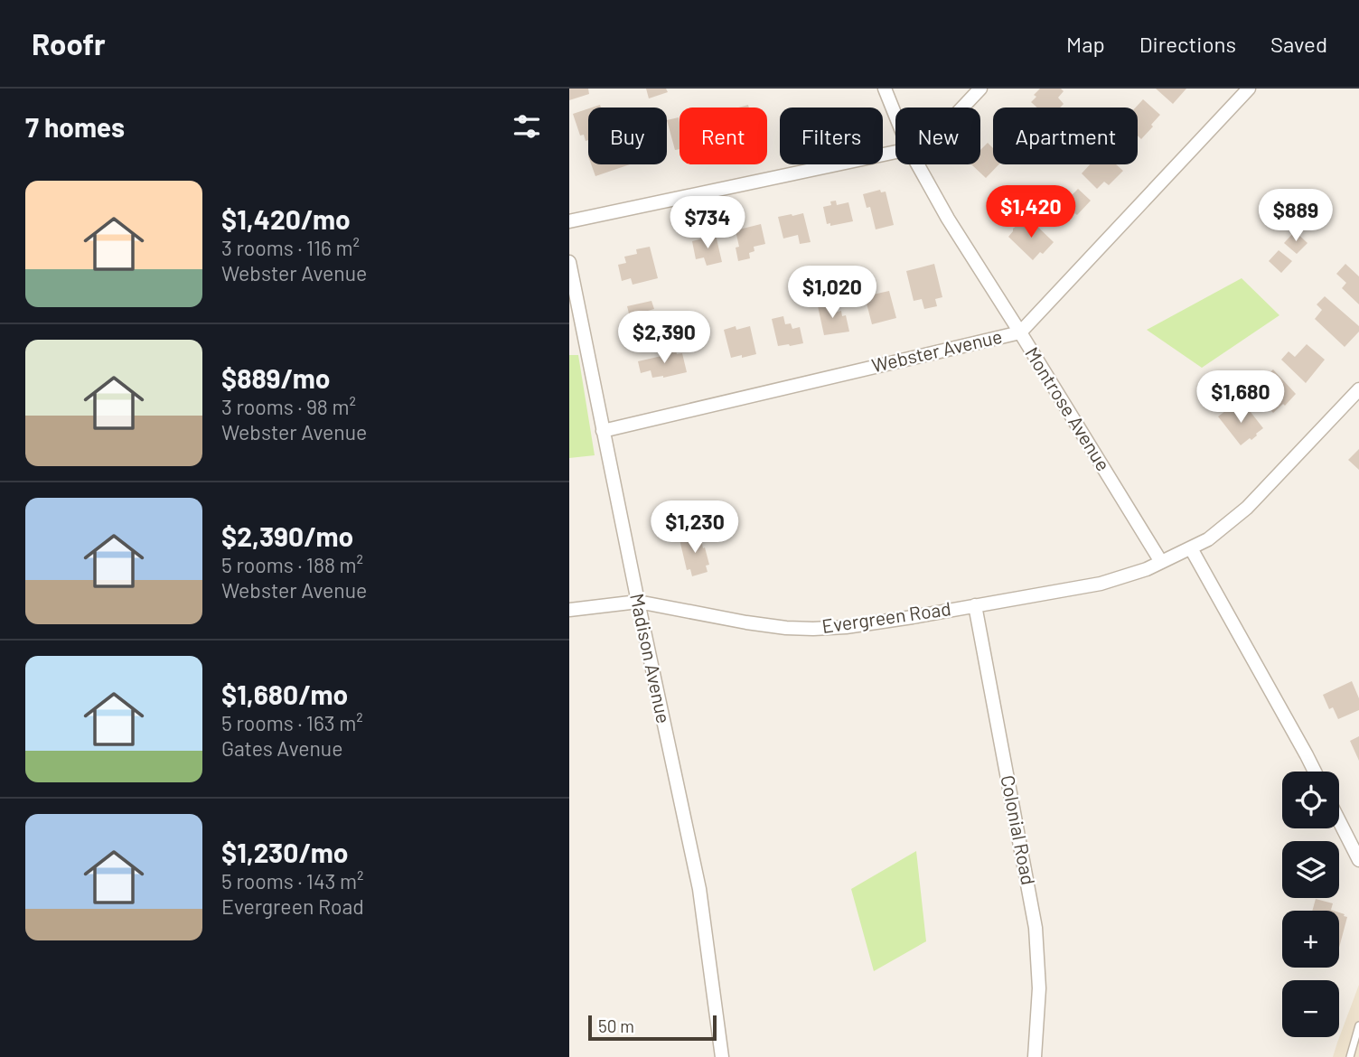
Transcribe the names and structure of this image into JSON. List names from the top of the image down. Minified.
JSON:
{"streets":{"street":["Webster Avenue","Montrose Avenue","Evergreen Road","Madison Avenue","Colonial Road"]},"crossings":[["Webster Avenue","Montrose Avenue"],["Webster Avenue","Madison Avenue"],["Montrose Avenue","Evergreen Road"],["Evergreen Road","Madison Avenue"],["Evergreen Road","Colonial Road"]],"scale_bar":"50 m","page":{"header":"Roofr","nav":["Map","Directions","Saved"],"heading":"7 homes","chip":["Buy","Rent","Filters","New","Apartment"],"list":[{"name":"$1,420/mo","note":"3 rooms · 116 m² · Webster Avenue"},{"name":"$889/mo","note":"3 rooms · 98 m² · Webster Avenue"},{"name":"$2,390/mo","note":"5 rooms · 188 m² · Webster Avenue"},{"name":"$1,680/mo","note":"5 rooms · 163 m² · Gates Avenue"},{"name":"$1,230/mo","note":"5 rooms · 143 m² · Evergreen Road"}],"price":["$1,420","$889","$734","$1,020","$2,390","$1,680","$1,230"],"map_buttons":["+","−"],"scale":"50 m"}}
